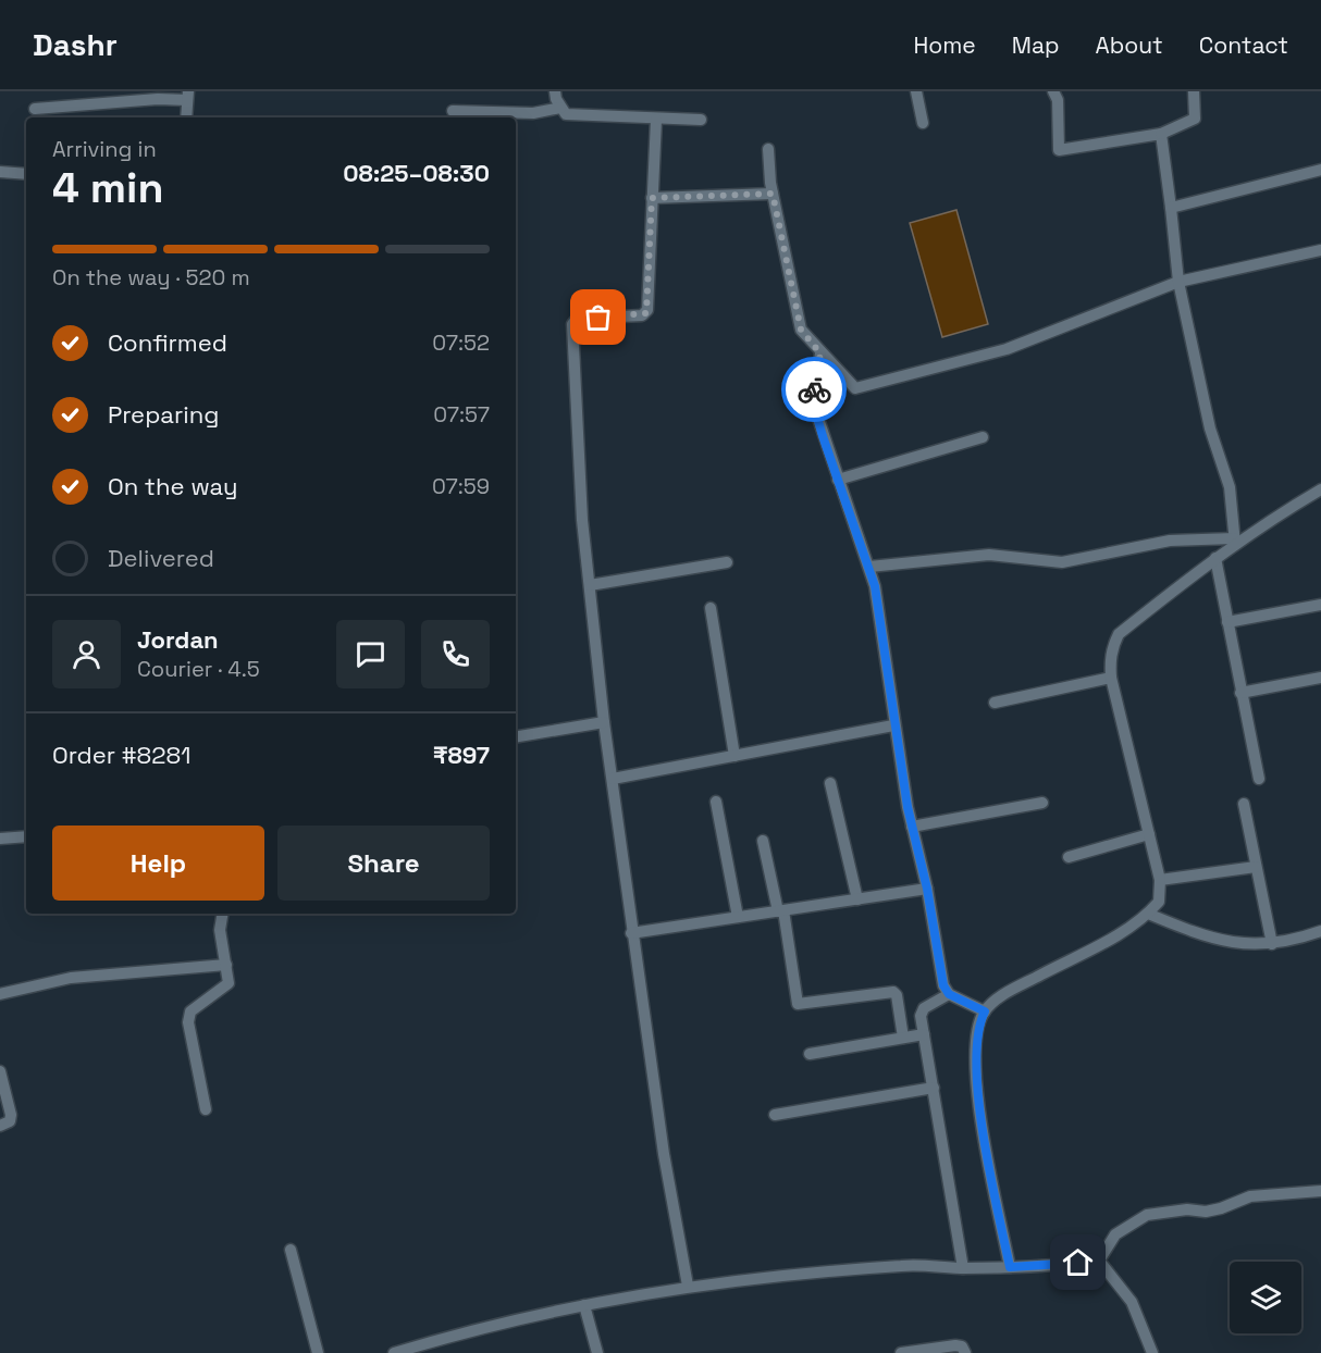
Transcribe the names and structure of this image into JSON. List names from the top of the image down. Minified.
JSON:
{"page":{"header":"Dashr","nav":["Home","Map","About","Contact"],"heading":["4 min","Arriving in","08:25–08:30"],"panel":["Jordan","Courier · 4.5","Order #8281","₹897"],"bar":"On the way · 520 m","list":[["Confirmed","07:52"],["Preparing","07:57"],["On the way","07:59"],"Delivered"],"buttons":["Help","Share"]}}
